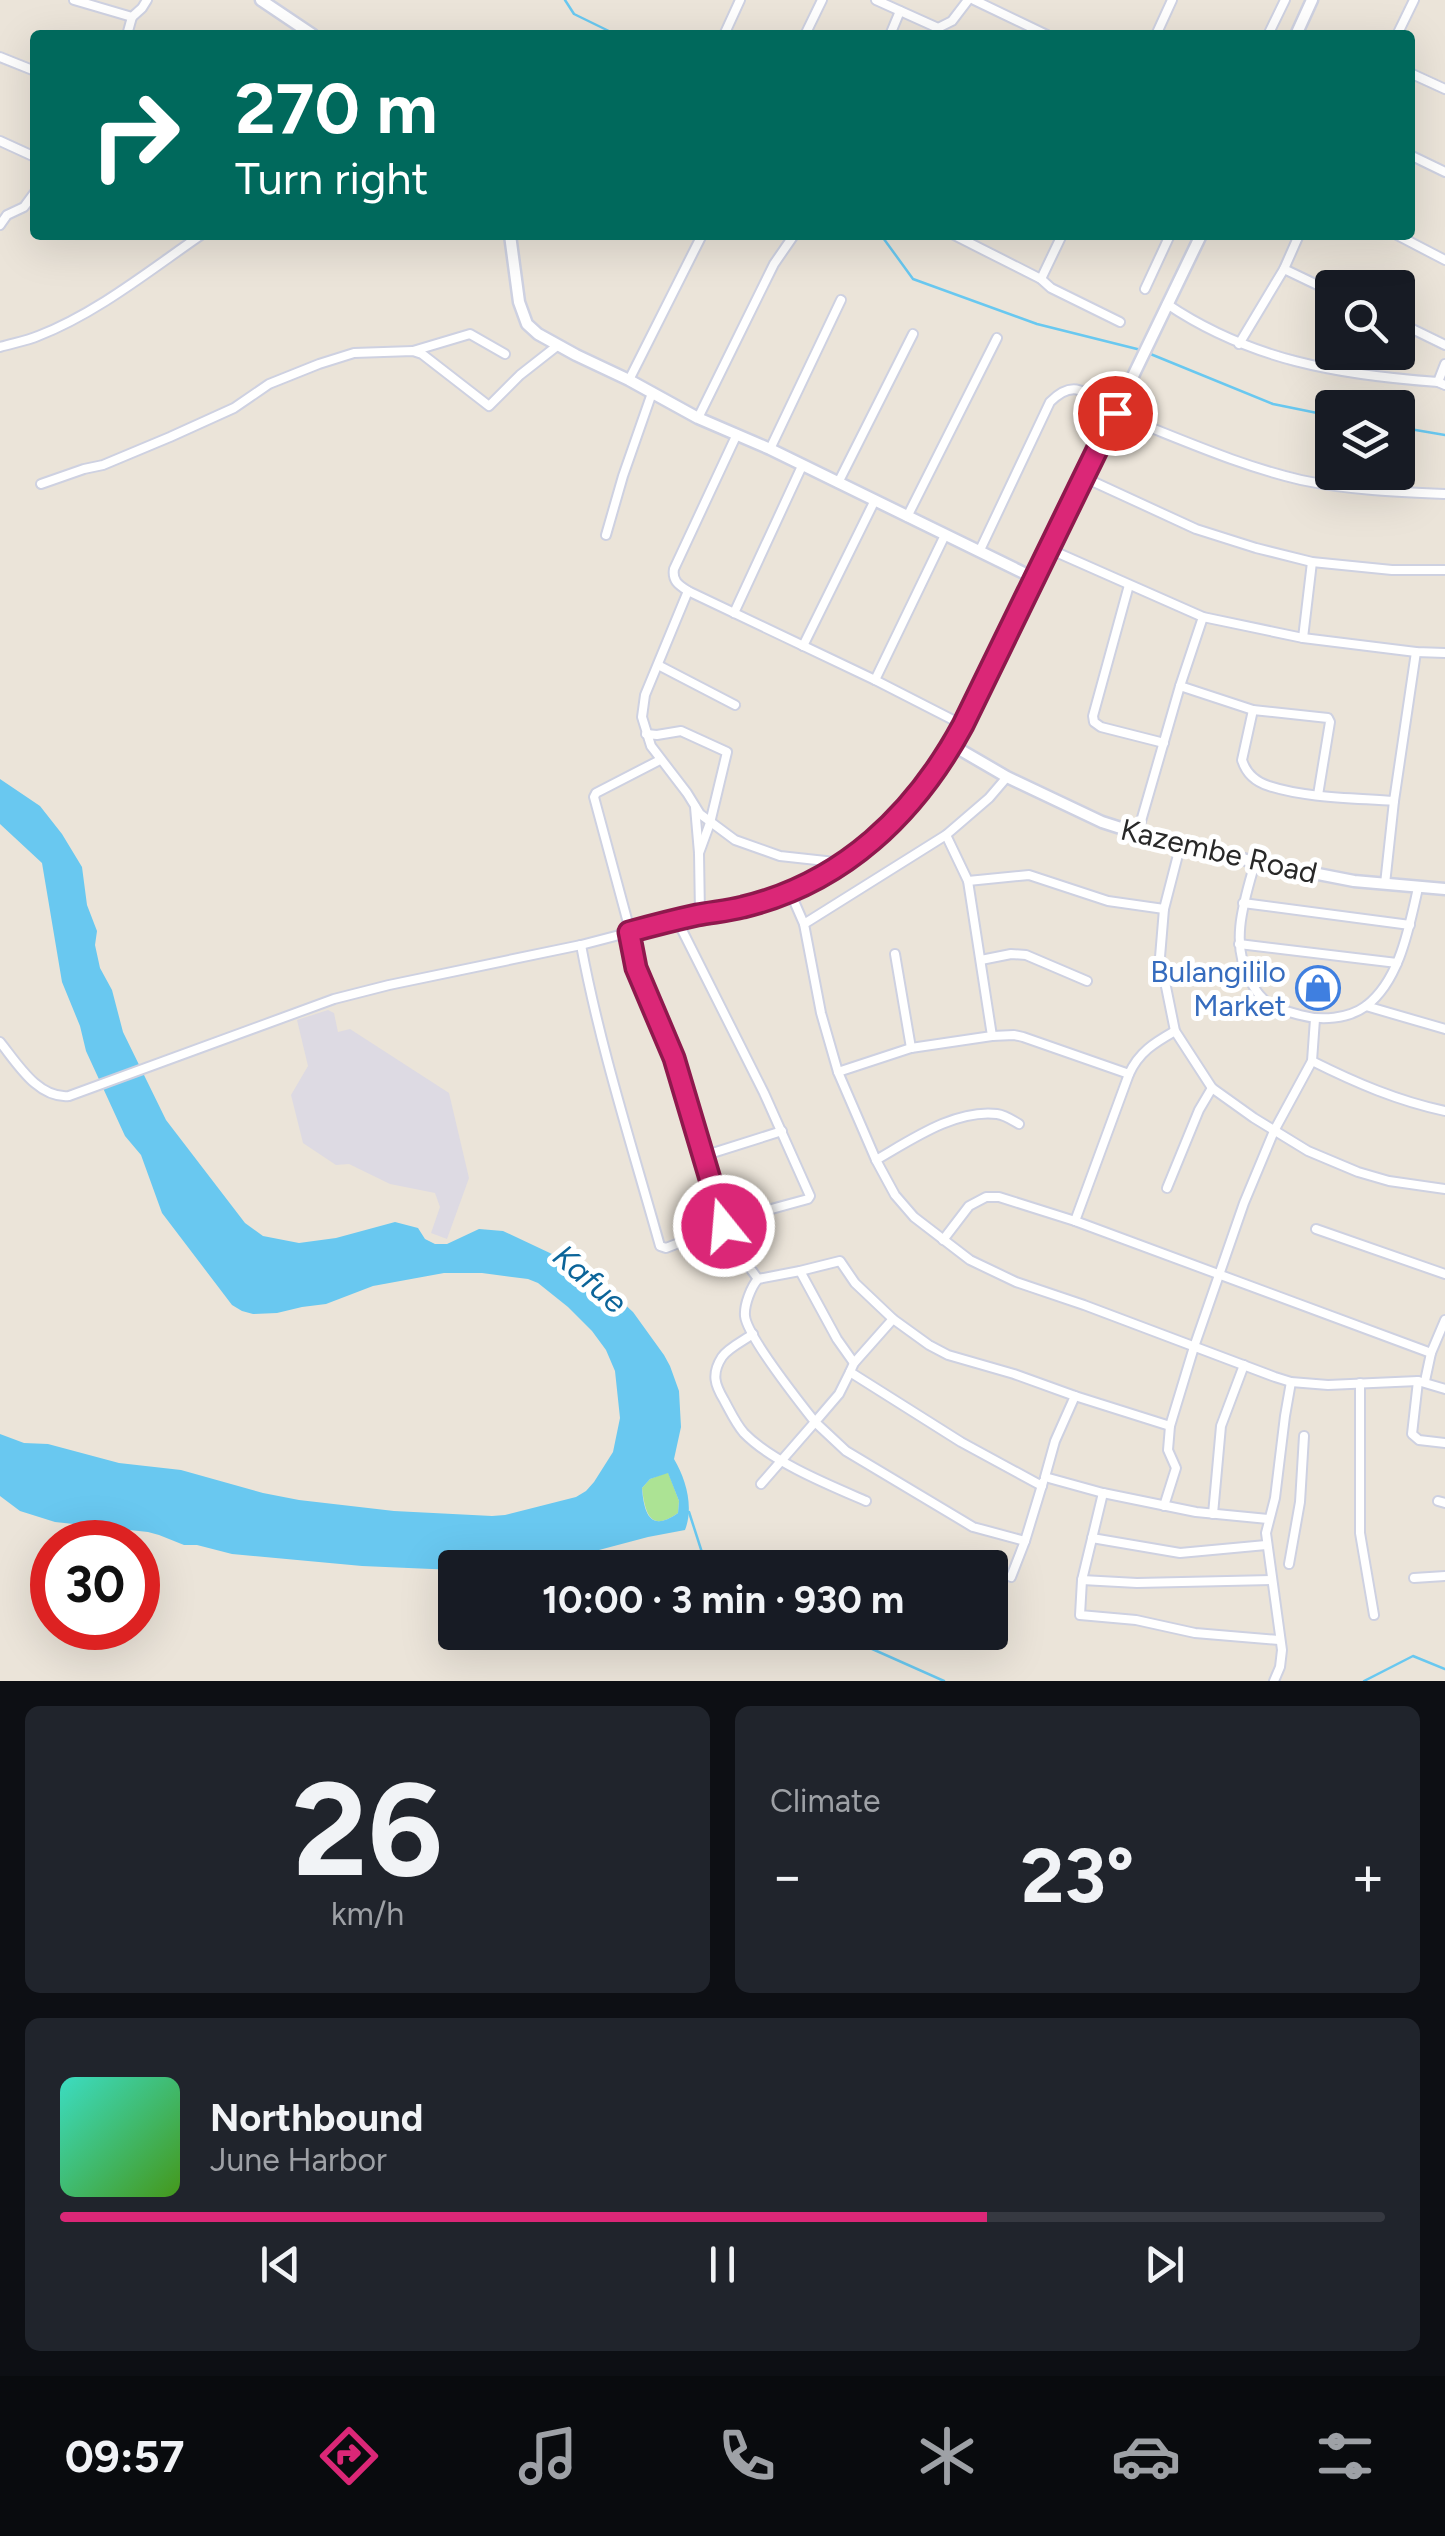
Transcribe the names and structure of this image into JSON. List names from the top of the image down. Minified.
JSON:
{"streets":{"main road":["Kazembe Road"]},"water":["Kafue"],"places":{"shop":["Bulangililo Market"]},"page":{"turn":["270 m","Turn right"],"limit":"30","trip":"10:00 · 3 min · 930 m","tile":[["26","km/h"],"Climate"],"heat":["−","23°","+"],"song":["Northbound","June Harbor"],"tabs":"09:57"}}
